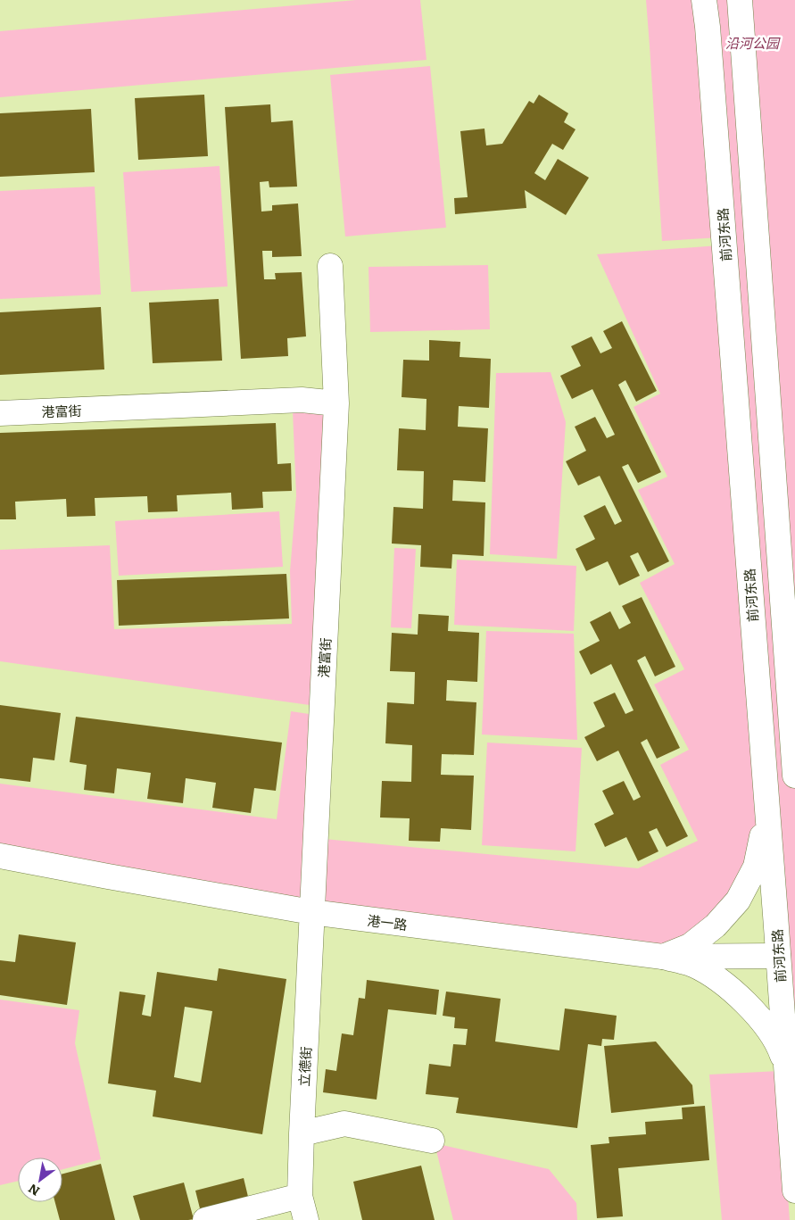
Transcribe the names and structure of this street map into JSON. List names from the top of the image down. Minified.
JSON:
{"streets":{"main road":["前河东路","港富街","港一路","立德街"]},"crossings":[["前河东路","港一路"],["港富街","港一路"],["港富街","立德街"],["港一路","立德街"]],"parks":["沿河公园"],"north":"bottom left"}
